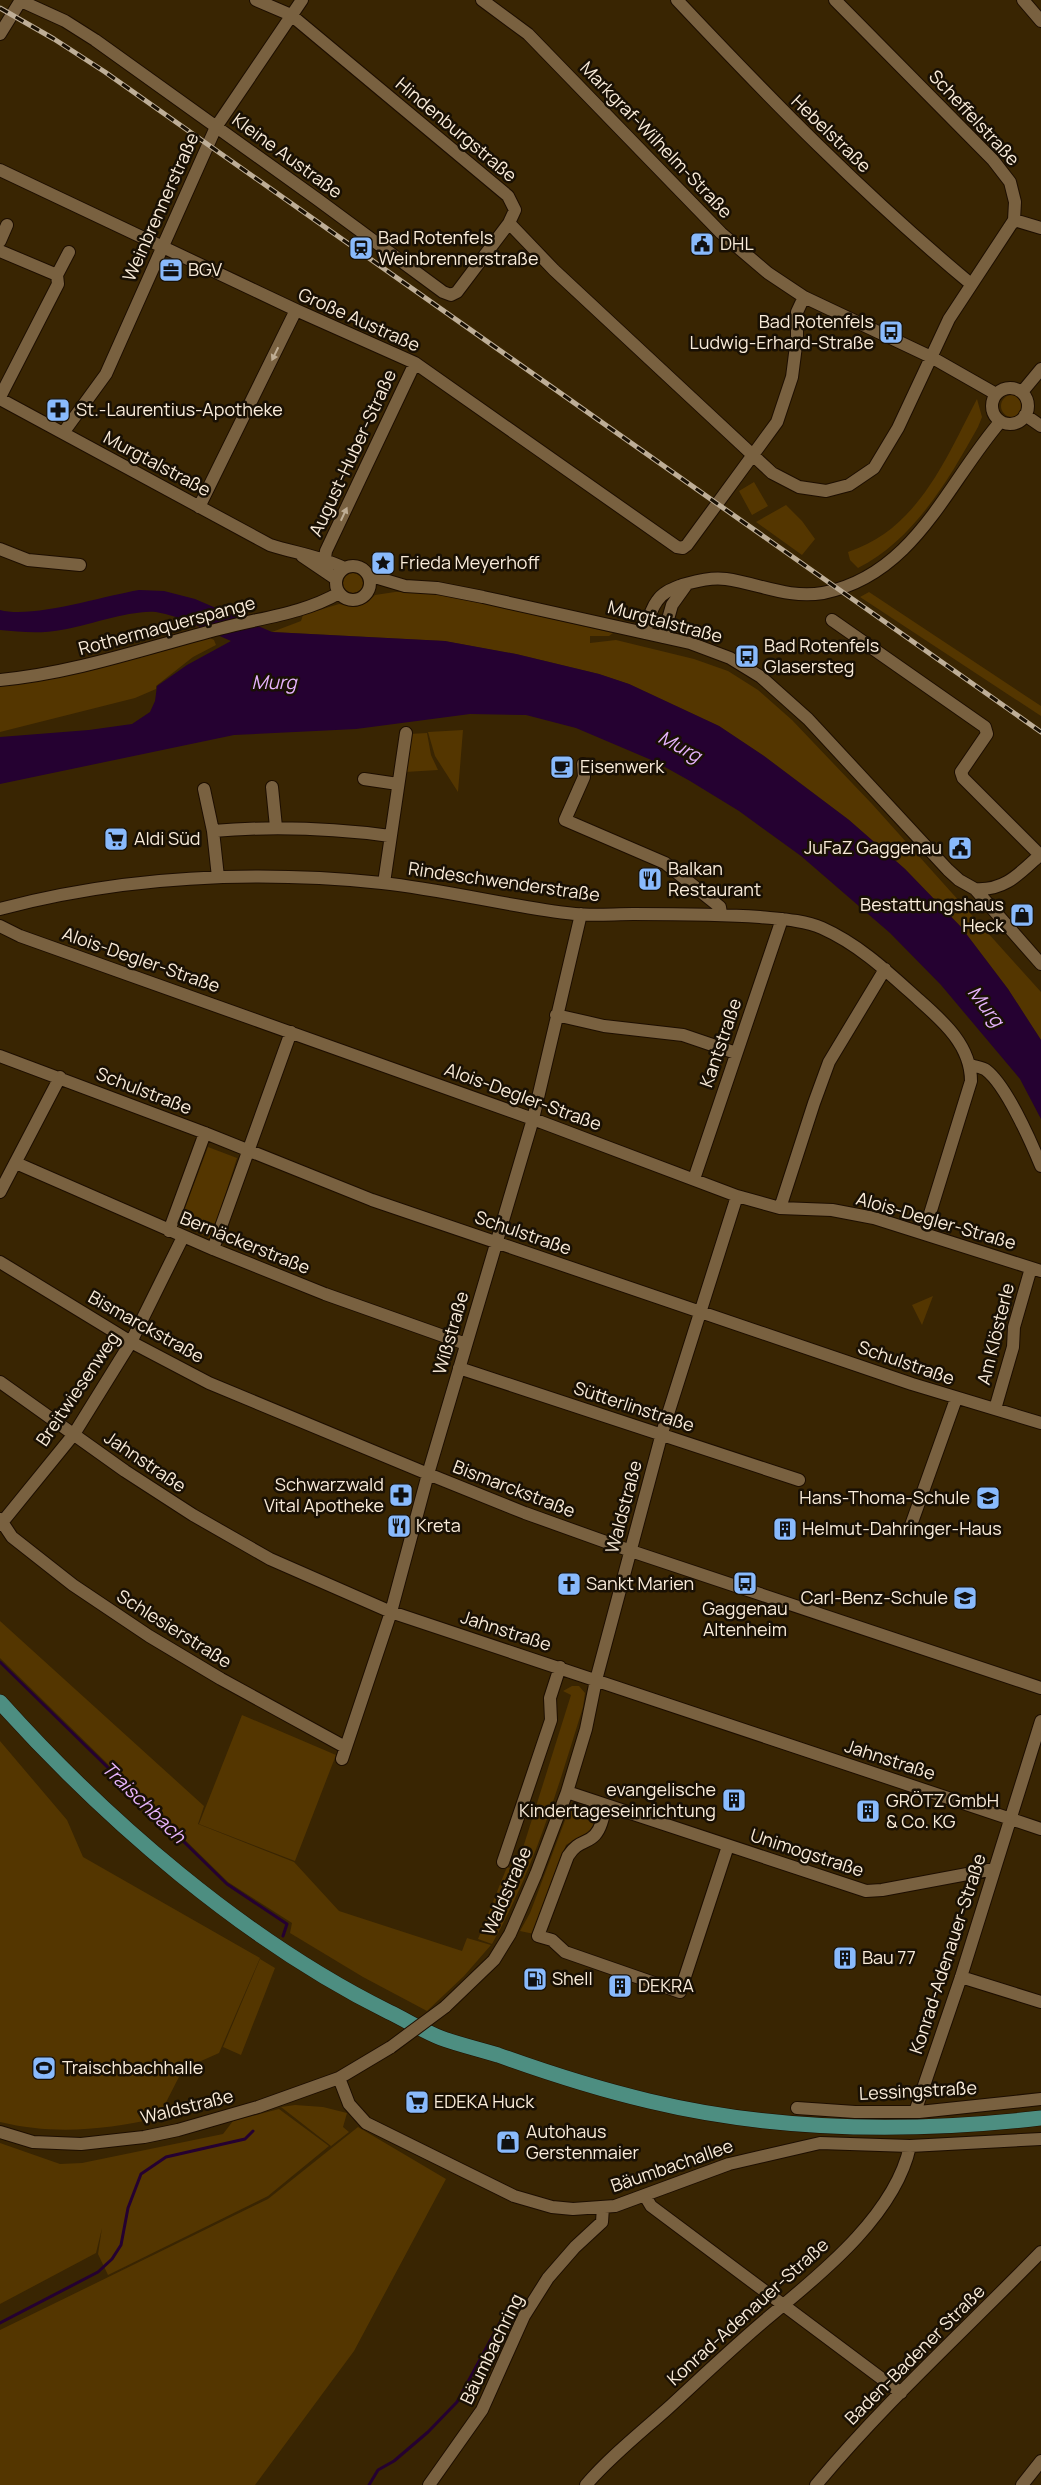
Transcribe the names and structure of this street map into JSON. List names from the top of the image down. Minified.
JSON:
{"streets":{"street":["Scheffelstraße","Hindenburgstraße","Hebelstraße","Markgraf-Wilhelm-Straße","Kleine Austraße","Weinbrennerstraße","Große Austraße","August-Huber-Straße","Murgtalstraße","Rothermaquerspange","Rindeschwenderstraße","Alois-Degler-Straße","Kantstraße","Schulstraße","Bernäckerstraße","Bismarckstraße","Wißstraße","Am Klösterle","Breitwiesenweg","Sütterlinstraße","Jahnstraße","Waldstraße","Schlesierstraße","Unimogstraße","Konrad-Adenauer-Straße","Lessingstraße","Bäumbachallee","Bäumbachring","Baden-Badener Straße"]},"crossings":[["Hindenburgstraße","Kleine Austraße"],["Hindenburgstraße","Weinbrennerstraße"],["Kleine Austraße","Weinbrennerstraße"],["Weinbrennerstraße","Große Austraße"],["Weinbrennerstraße","Murgtalstraße"],["Große Austraße","August-Huber-Straße"],["August-Huber-Straße","Murgtalstraße"],["Murgtalstraße","Rothermaquerspange"],["Rindeschwenderstraße","Kantstraße"],["Rindeschwenderstraße","Wißstraße"],["Alois-Degler-Straße","Kantstraße"],["Alois-Degler-Straße","Wißstraße"],["Alois-Degler-Straße","Am Klösterle"],["Alois-Degler-Straße","Waldstraße"],["Schulstraße","Wißstraße"],["Schulstraße","Am Klösterle"],["Schulstraße","Waldstraße"],["Bernäckerstraße","Wißstraße"],["Bernäckerstraße","Breitwiesenweg"],["Bismarckstraße","Wißstraße"],["Bismarckstraße","Breitwiesenweg"],["Bismarckstraße","Waldstraße"],["Wißstraße","Sütterlinstraße"],["Wißstraße","Jahnstraße"],["Wißstraße","Schlesierstraße"],["Breitwiesenweg","Jahnstraße"],["Breitwiesenweg","Schlesierstraße"],["Sütterlinstraße","Waldstraße"],["Jahnstraße","Waldstraße"],["Jahnstraße","Konrad-Adenauer-Straße"],["Waldstraße","Unimogstraße"],["Waldstraße","Bäumbachallee"],["Unimogstraße","Konrad-Adenauer-Straße"],["Konrad-Adenauer-Straße","Lessingstraße"],["Konrad-Adenauer-Straße","Bäumbachallee"],["Bäumbachallee","Bäumbachring"]],"one_way":["August-Huber-Straße"],"water":["Murg","Traischbach"],"places":{"public building":["DHL","JuFaZ Gaggenau"],"station":["Bad Rotenfels Weinbrennerstraße"],"office":["BGV"],"bus stop":["Bad Rotenfels Ludwig-Erhard-Straße","Bad Rotenfels Glasersteg","Gaggenau Altenheim"],"pharmacy":["St.-Laurentius-Apotheke","Schwarzwald Vital Apotheke"],"place":["Frieda Meyerhoff"],"cafe":["Eisenwerk"],"supermarket":["Aldi Süd","EDEKA Huck"],"restaurant":["Balkan Restaurant","Kreta"],"shop":["Bestattungshaus Heck","Autohaus Gerstenmaier"],"school or university":["Hans-Thoma-Schule","Carl-Benz-Schule"],"building":["Helmut-Dahringer-Haus","evangelische Kindertageseinrichtung","GRÖTZ GmbH & Co. KG","Bau 77","DEKRA"],"church":["Sankt Marien"],"fuel station":["Shell"],"sports":["Traischbachhalle"]}}
